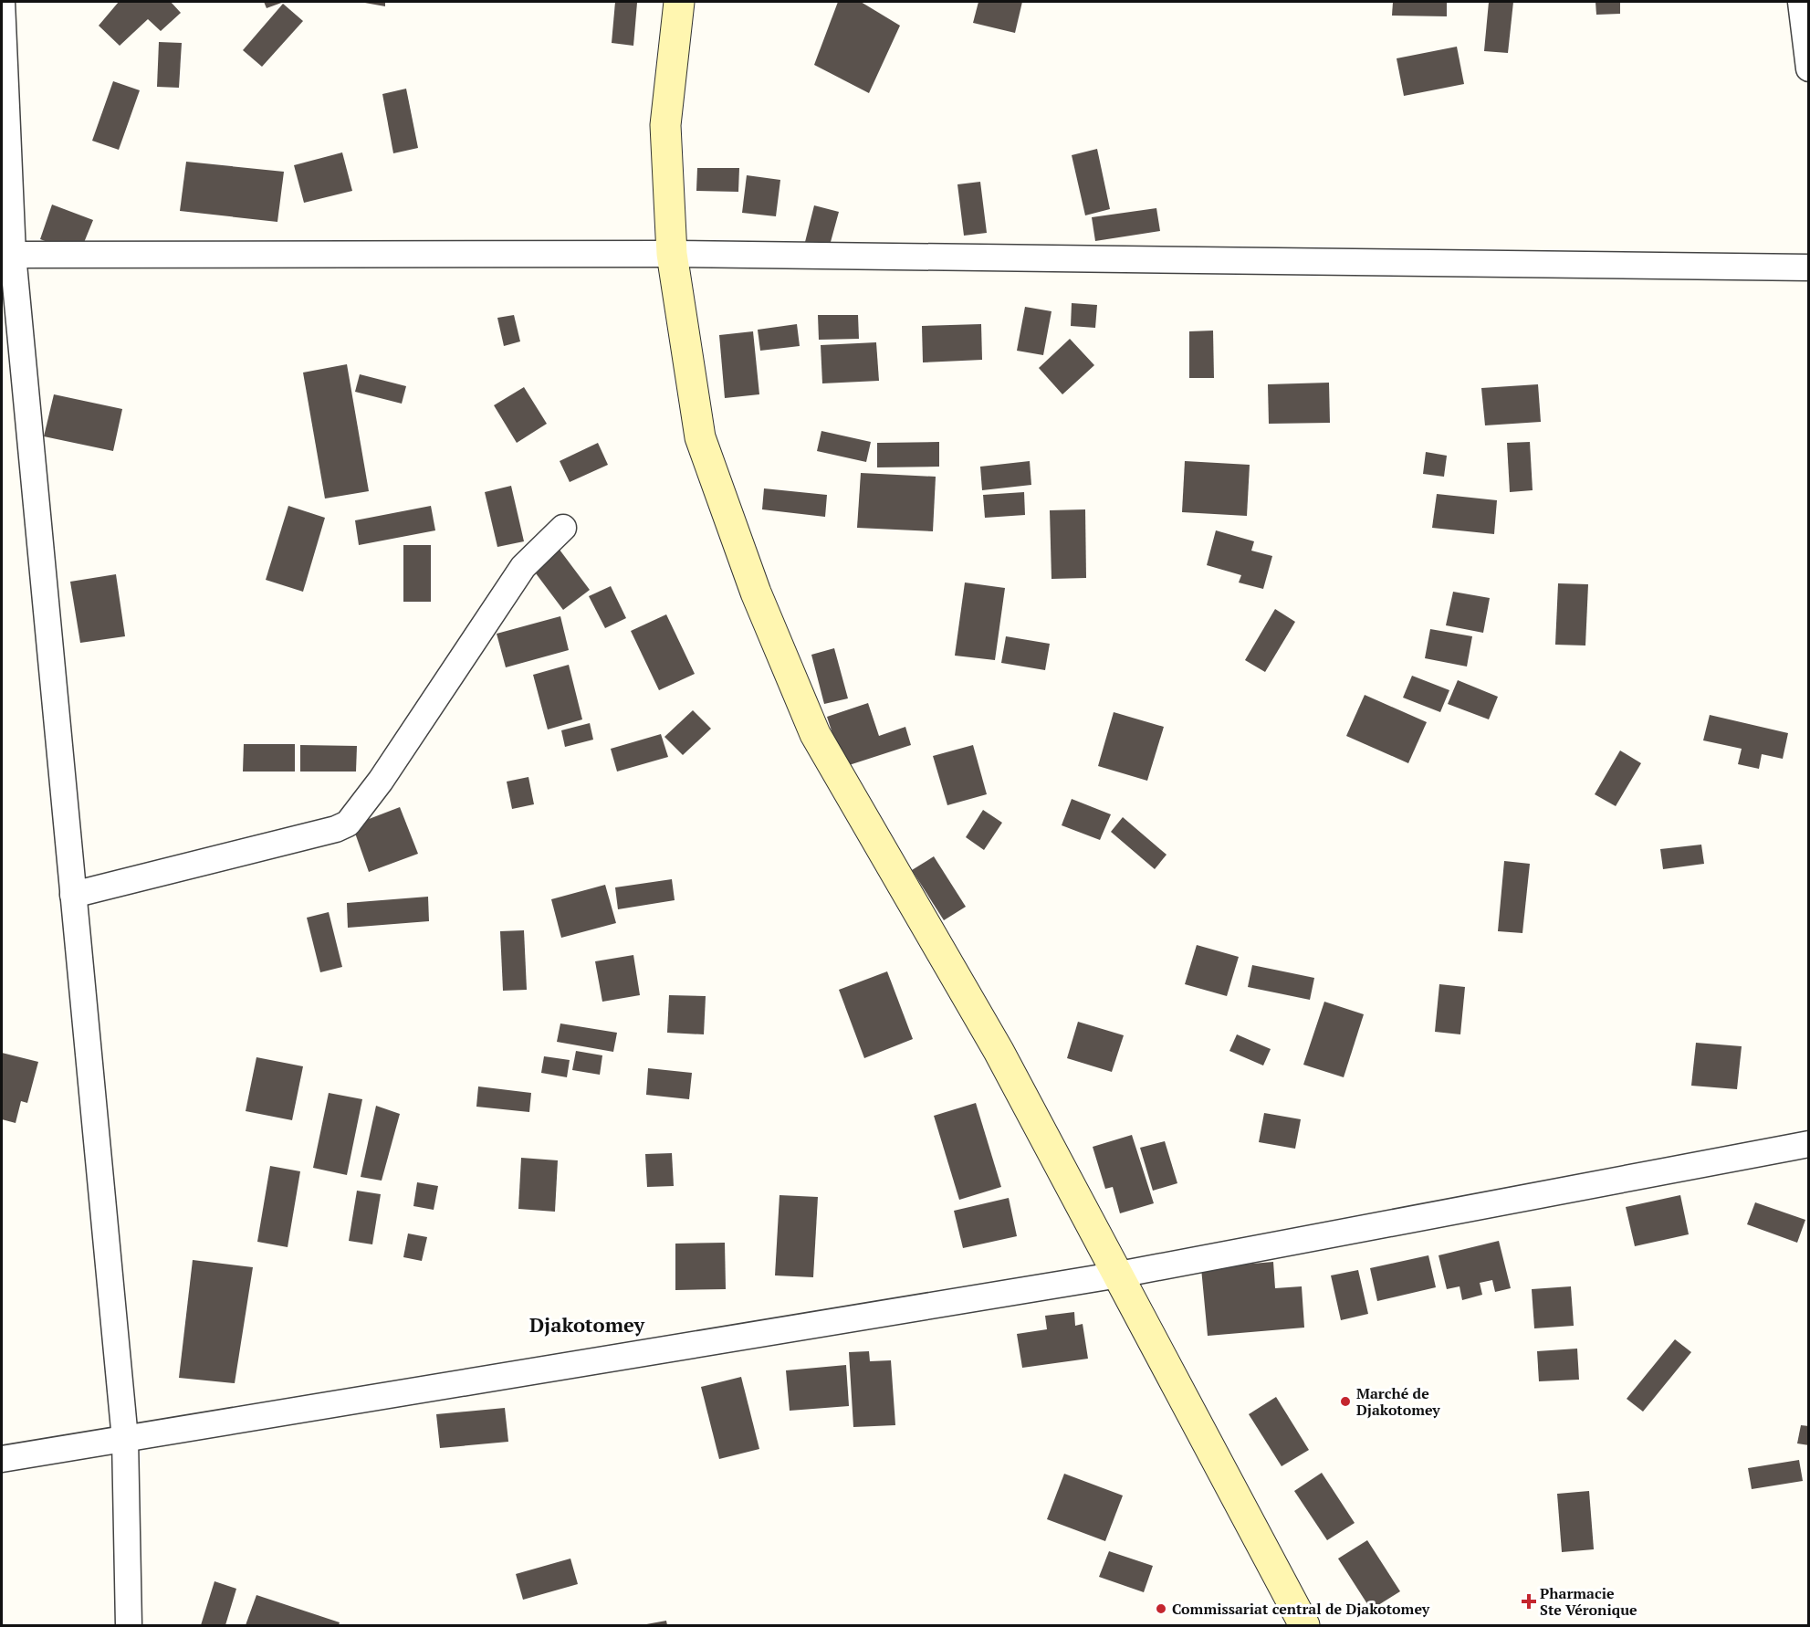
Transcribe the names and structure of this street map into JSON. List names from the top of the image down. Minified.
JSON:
{"districts":["Djakotomey"],"places":{"other":["Marché de Djakotomey","Commissariat central de Djakotomey"],"health":["Pharmacie Ste Véronique"]}}
